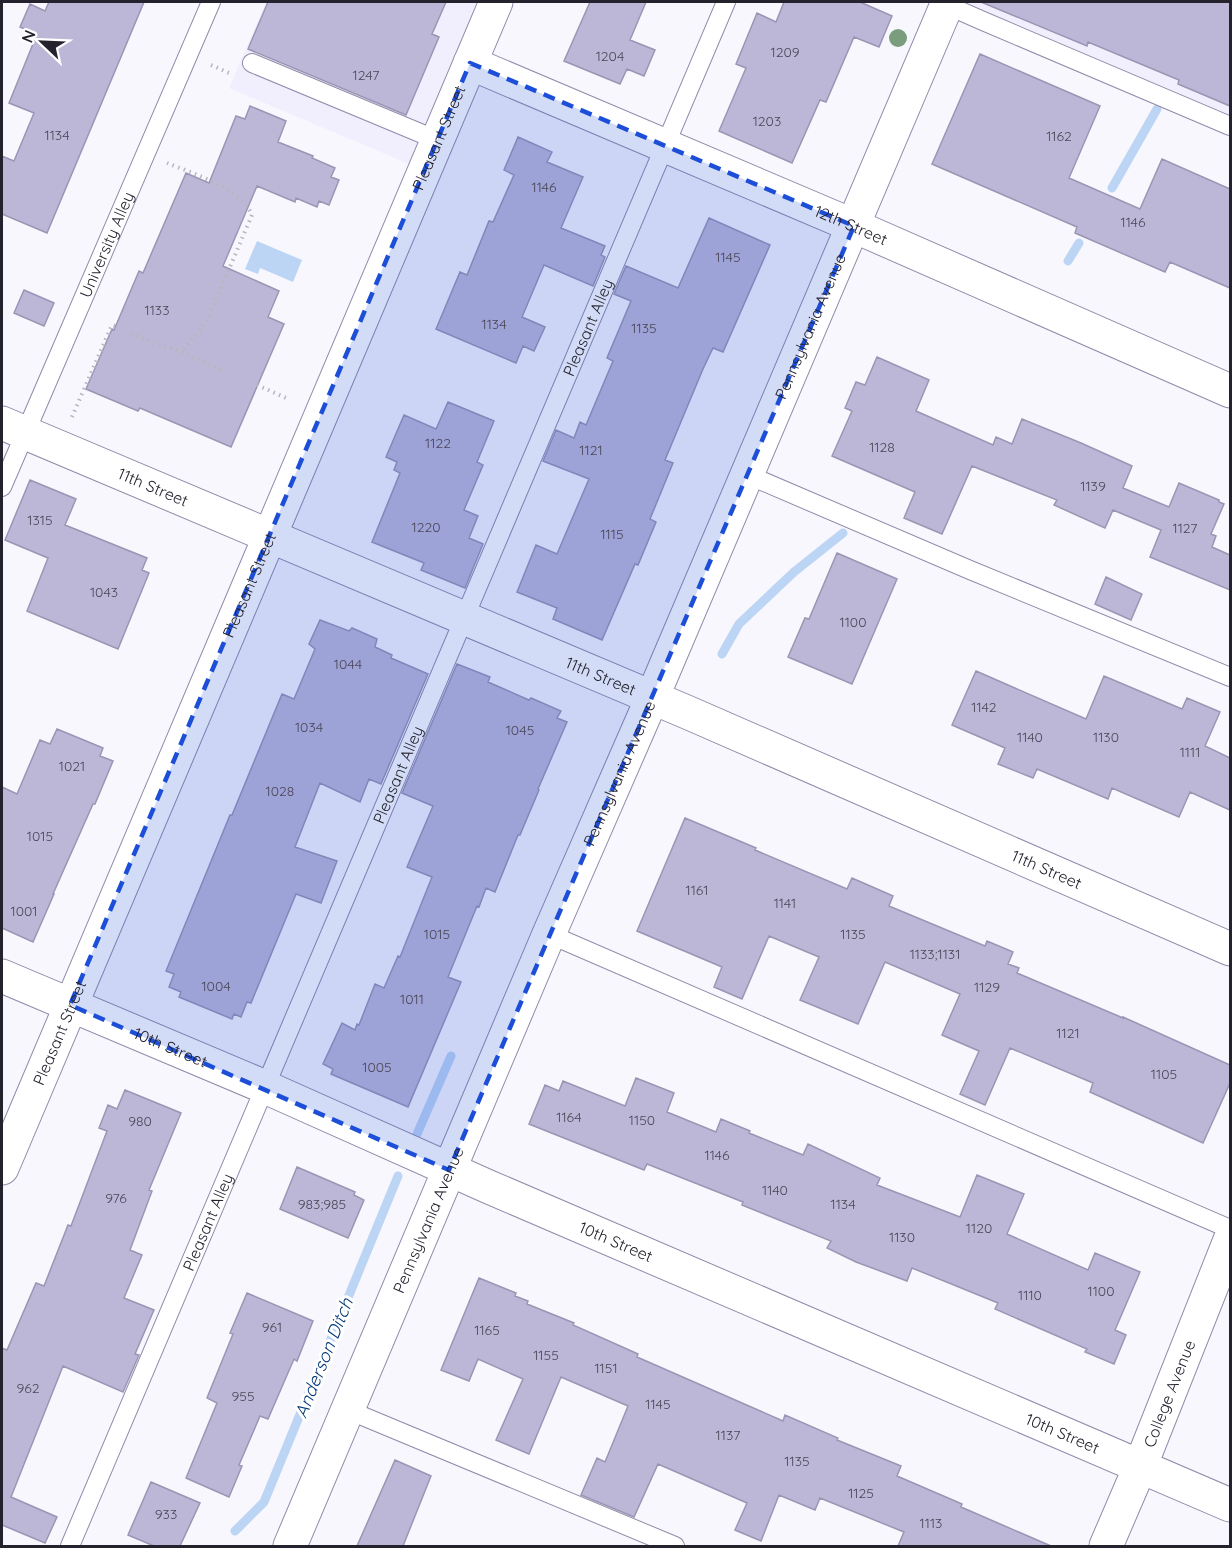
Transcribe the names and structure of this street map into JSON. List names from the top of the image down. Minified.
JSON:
{"streets":{"street":["Pleasant Street","12th Street","Pennsylvania Avenue","11th Street","10th Street","College Avenue"],"lane":["University Alley","Pleasant Alley"]},"crossings":[["Pleasant Street","12th Street"],["Pleasant Street","11th Street"],["Pleasant Street","10th Street"],["12th Street","Pleasant Alley"],["12th Street","Pennsylvania Avenue"],["University Alley","11th Street"],["Pleasant Alley","11th Street"],["Pleasant Alley","10th Street"],["Pennsylvania Avenue","11th Street"],["Pennsylvania Avenue","10th Street"],["10th Street","College Avenue"]],"water":["Anderson Ditch"],"house_numbers":["1209","1204","1247","1203","1134","1162","1146","1146","1145","1133","1134","1135","1122","1128","1121","1139","1315","1220","1127","1115","1043","1100","1044","1142","1034","1045","1140","1130","1111","1021","1028","1015","1161","1141","1001","1015","1135","1133;1131","1004","1129","1011","1121","1005","1105","1164","1150","980","1146","1140","976","983;985","1134","1120","1130","1100","1110","961","1165","1155","1151","962","955","1145","1137","1135","1125","933","1113"],"north":"top left"}
